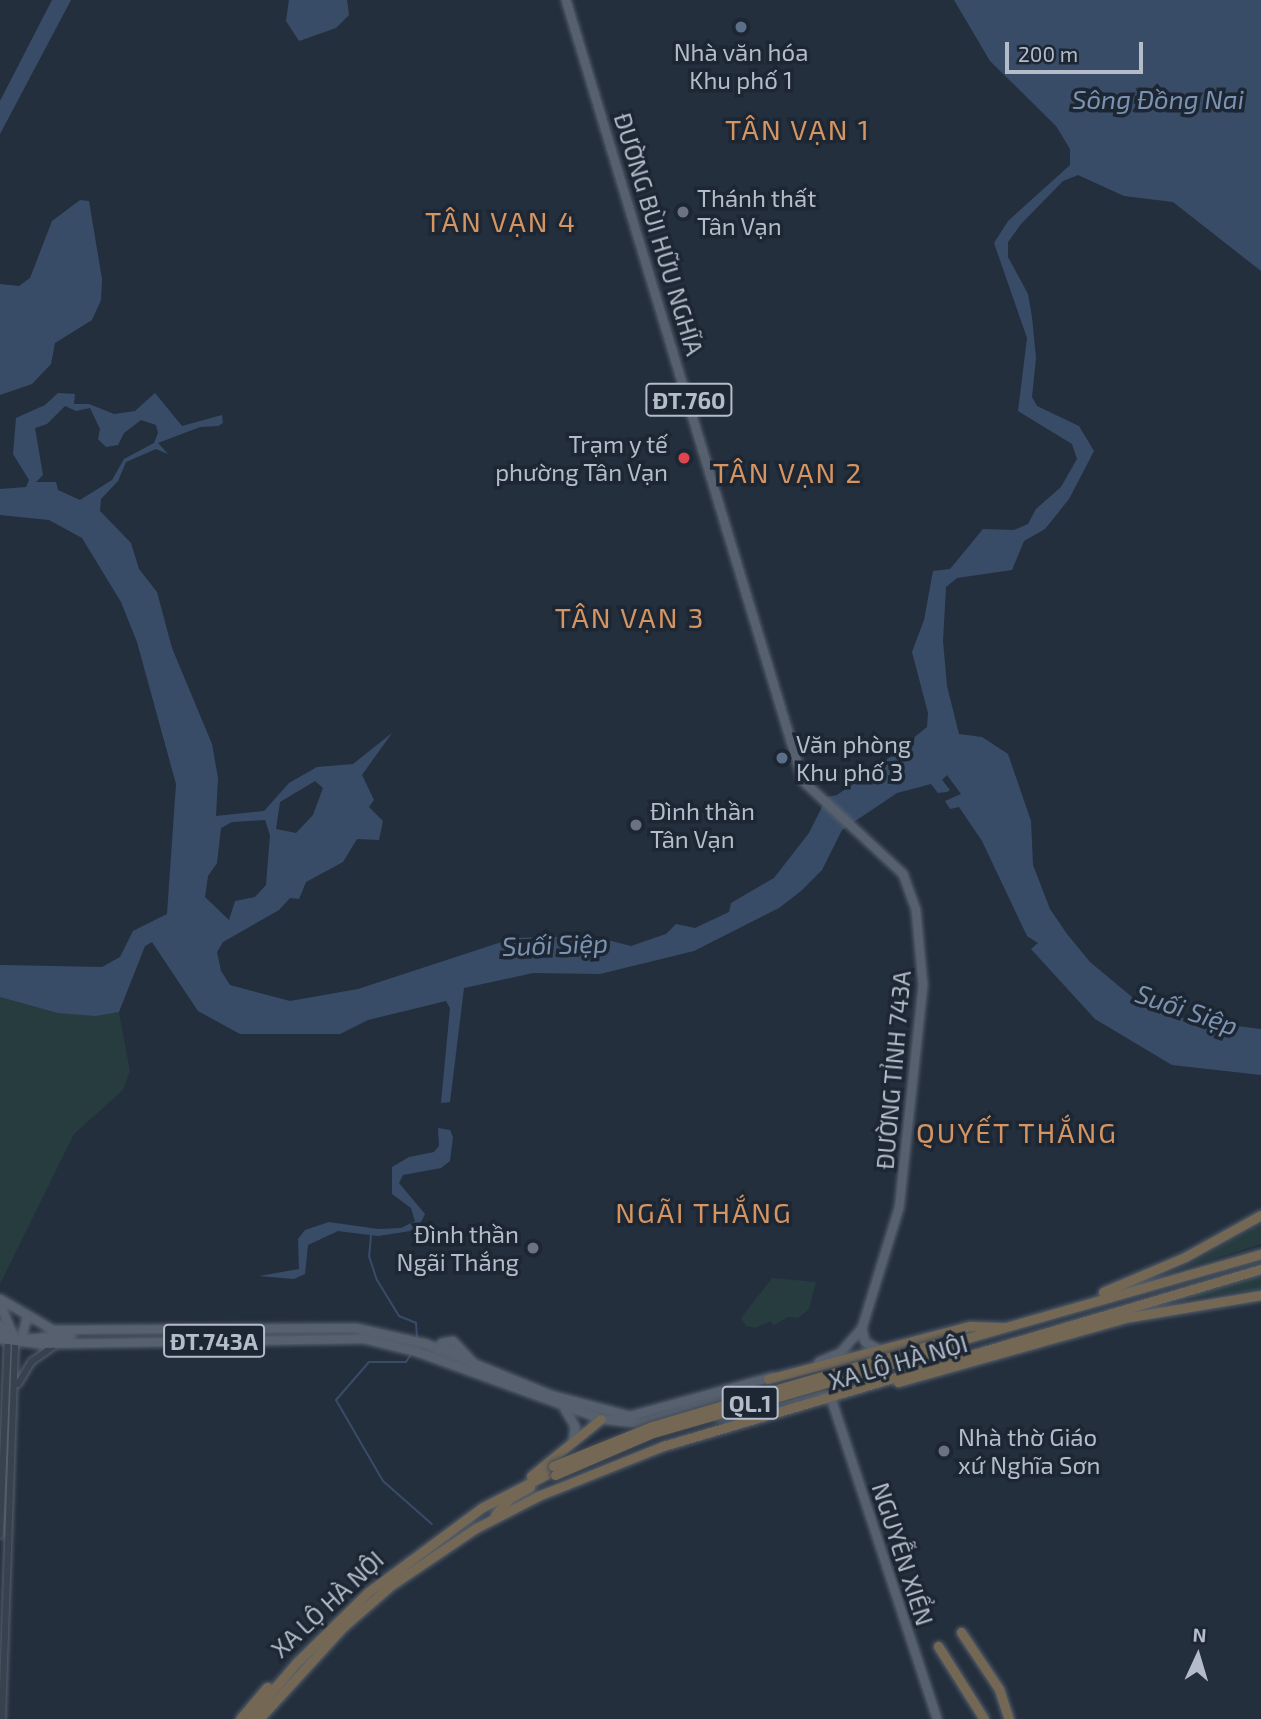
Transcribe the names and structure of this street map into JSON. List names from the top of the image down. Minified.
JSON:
{"streets":{"highway":["XA LỘ HÀ NỘI","QL.1"],"main road":["ĐƯỜNG BÙI HỮU NGHĨA","ĐT.760","ĐƯỜNG TỈNH 743A","ĐT.743A","NGUYỄN XIỂN"]},"crossings":[["ĐƯỜNG BÙI HỮU NGHĨA","ĐƯỜNG TỈNH 743A"],["ĐƯỜNG TỈNH 743A","ĐT.743A"],["ĐƯỜNG TỈNH 743A","QL.1"],["ĐT.743A","XA LỘ HÀ NỘI"],["ĐT.743A","NGUYỄN XIỂN"],["XA LỘ HÀ NỘI","QL.1"],["XA LỘ HÀ NỘI","NGUYỄN XIỂN"]],"districts":["TÂN VẠN 1","TÂN VẠN 4","TÂN VẠN 2","TÂN VẠN 3","QUYẾT THẮNG","NGÃI THẮNG"],"water":["Sông Đồng Nai","Suối Siệp"],"places":["Nhà văn hóa Khu phố 1","Thánh thất Tân Vạn","Trạm y tế phường Tân Vạn","Văn phòng Khu phố 3","Đình thần Tân Vạn","Đình thần Ngãi Thắng","Nhà thờ Giáo xứ Nghĩa Sơn"],"scale_bar":"200 m","north":"top"}
